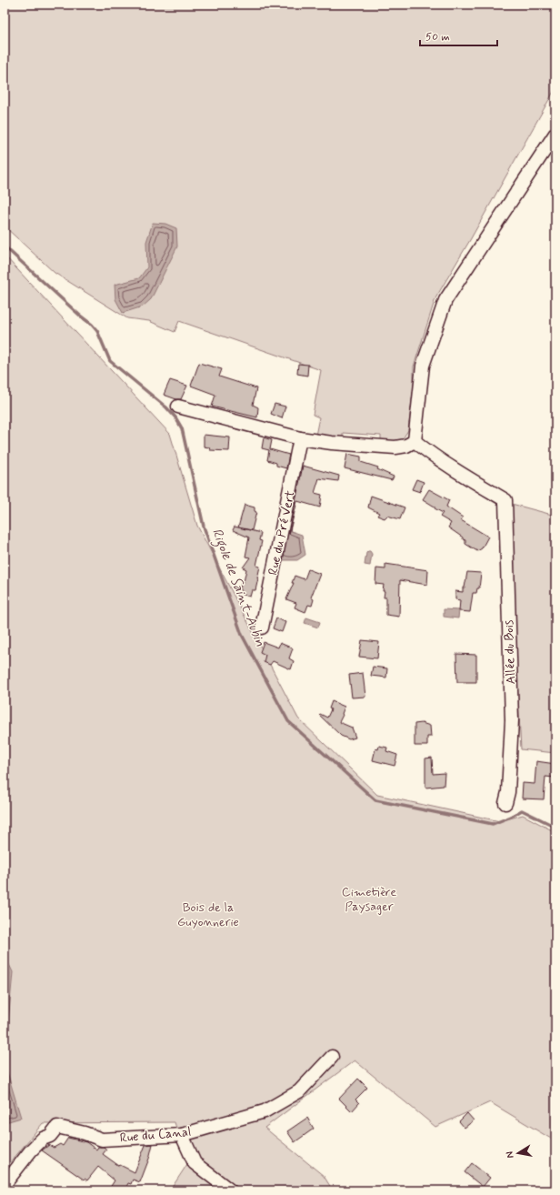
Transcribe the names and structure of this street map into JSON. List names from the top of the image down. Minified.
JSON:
{"streets":{"street":["Rue du Pré Vert","Allée du Bois","Rue du Canal"]},"water":["Rigole de Saint-Aubin"],"parks":["Cimetière Paysager","Bois de la Guyonnerie"],"scale_bar":"50 m","north":"left"}
